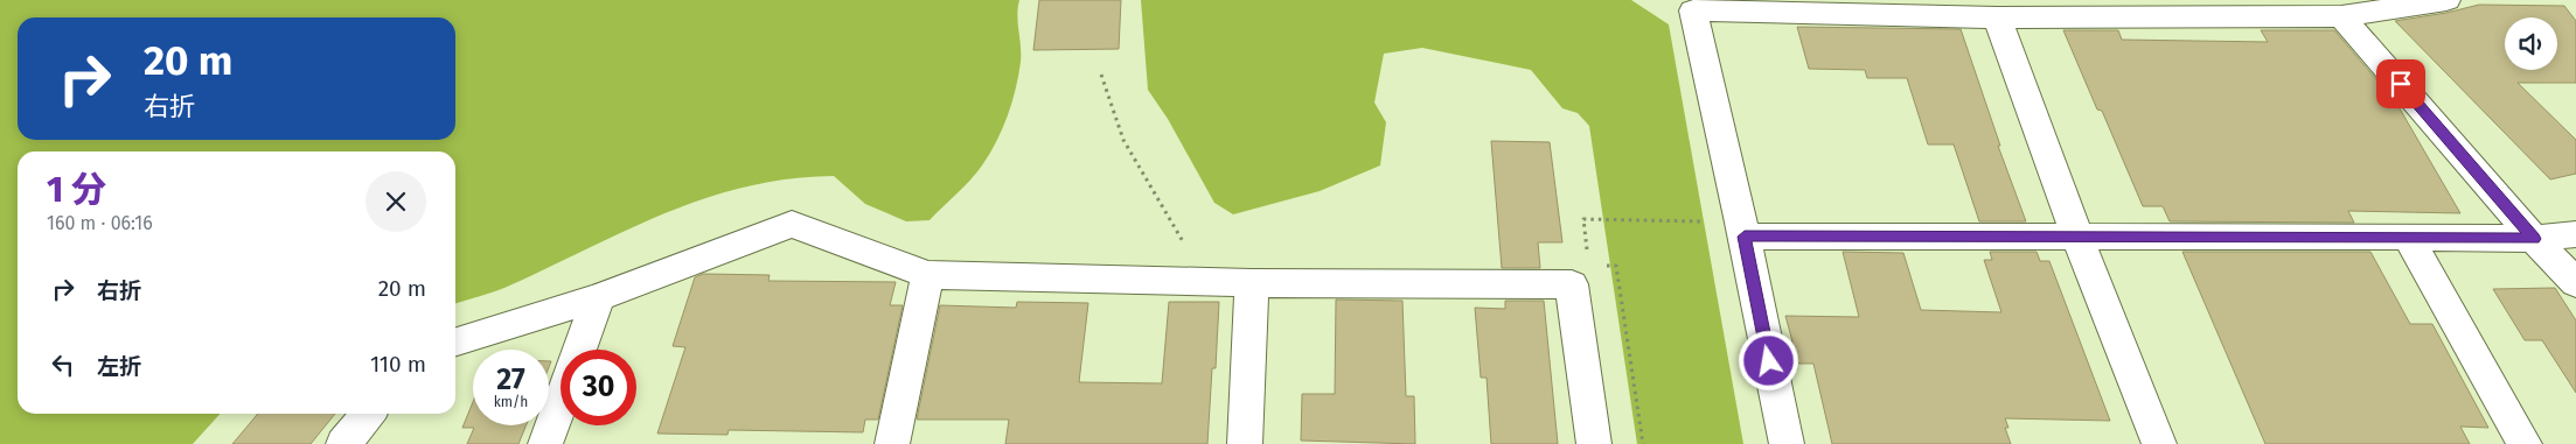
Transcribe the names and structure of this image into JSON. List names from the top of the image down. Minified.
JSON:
{"page":{"turn":["20 m","右折"],"heading":["1 分","160 m · 06:16"],"list":[{"name":"右折","value":"20 m"},{"name":"左折","value":"110 m"}],"speed":"27 km/h","limit":"30"}}
